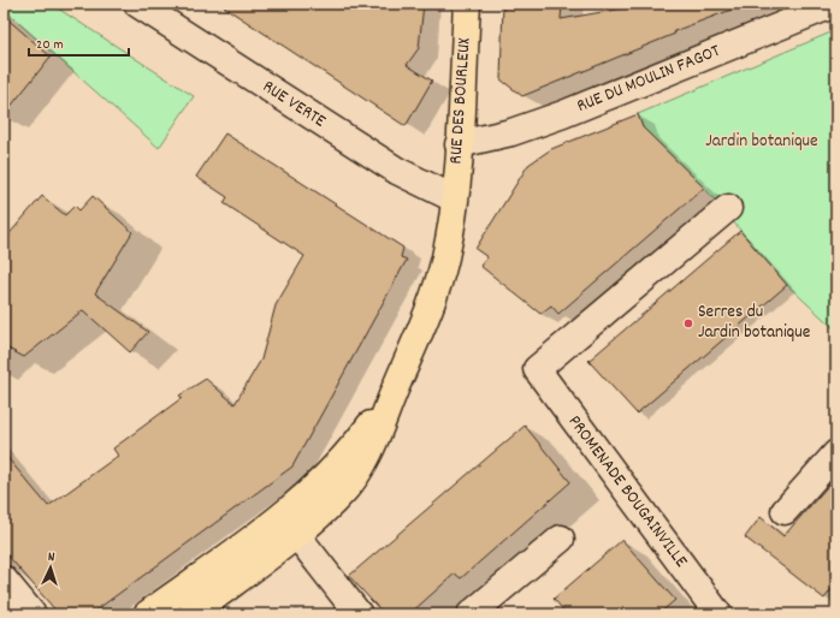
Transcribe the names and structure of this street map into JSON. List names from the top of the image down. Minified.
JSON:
{"streets":{"main road":["RUE DES BOURLEUX"],"street":["RUE DU MOULIN FAGOT","RUE VERTE","PROMENADE BOUGAINVILLE"]},"crossings":[["RUE DU MOULIN FAGOT","RUE DES BOURLEUX"],["RUE DES BOURLEUX","RUE VERTE"]],"parks":["Jardin botanique"],"places":["Serres du Jardin botanique"],"scale_bar":"20 m","north":"top"}
